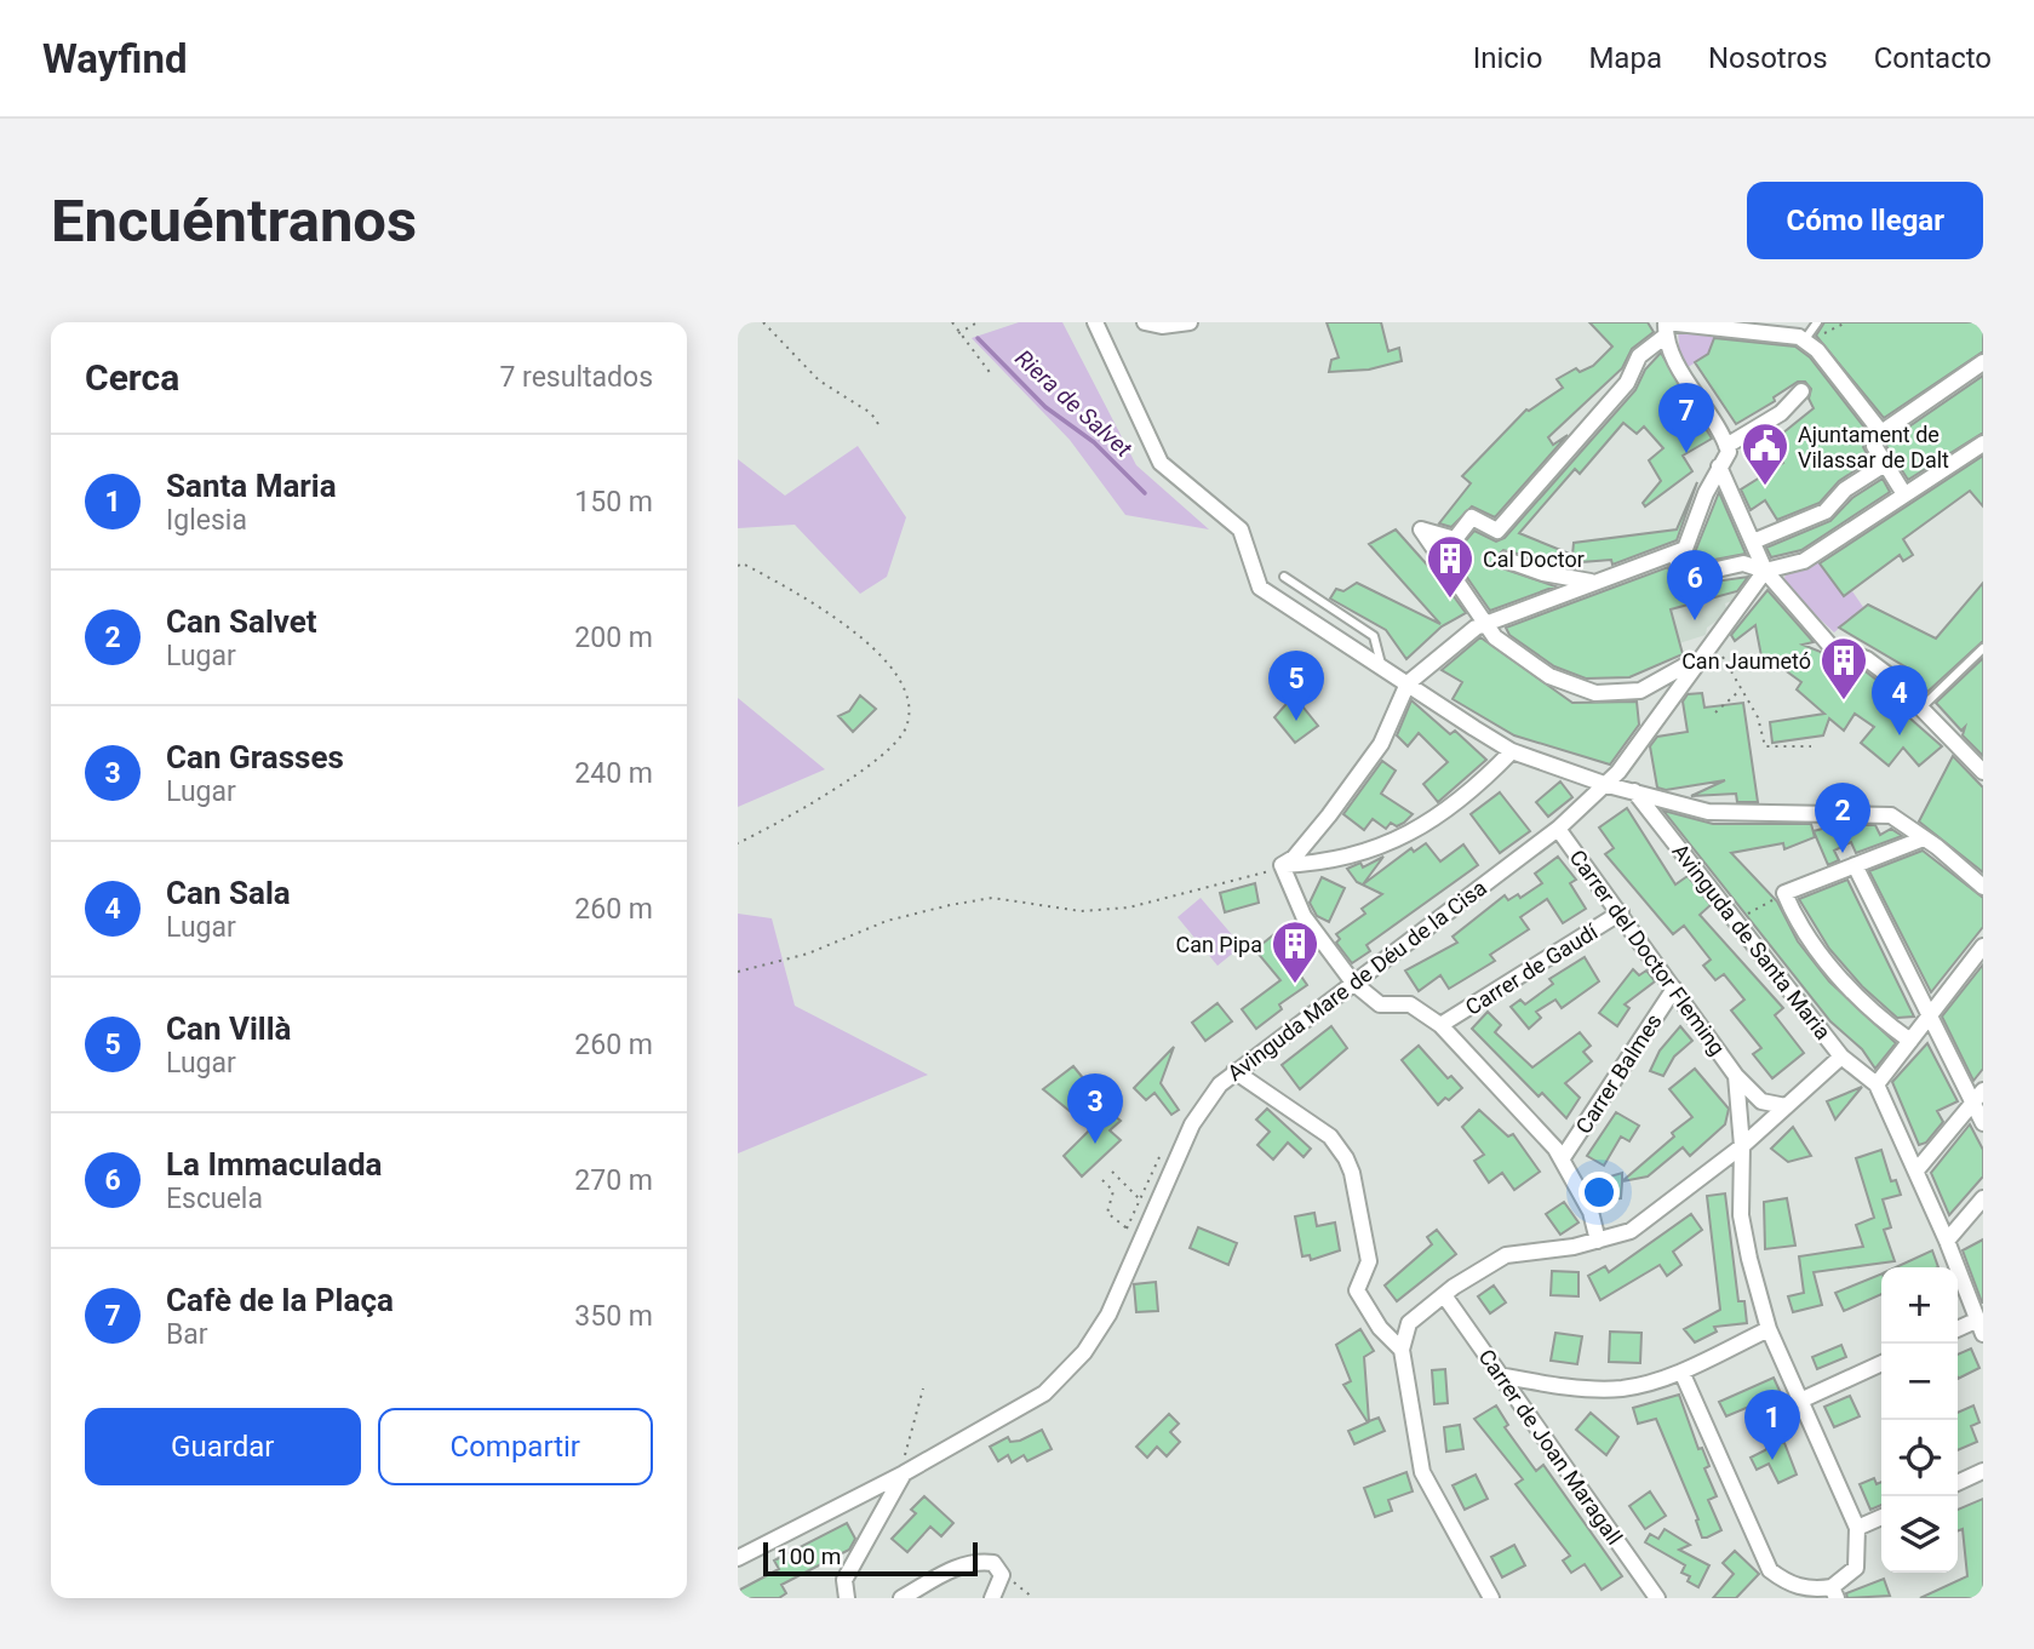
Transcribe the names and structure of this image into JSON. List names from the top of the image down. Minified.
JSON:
{"streets":{"street":["Avinguda de Santa Maria","Carrer del Doctor Fleming","Carrer de Gaudí","Avinguda Mare de Déu de la Cisa","Carrer Balmes","Carrer de Joan Maragall"]},"crossings":[["Carrer del Doctor Fleming","Carrer de Gaudí"],["Carrer del Doctor Fleming","Avinguda Mare de Déu de la Cisa"],["Carrer del Doctor Fleming","Carrer Balmes"]],"water":["Riera de Salvet"],"places":{"public building":["Ajuntament de Vilassar de Dalt"],"building":["Cal Doctor","Can Jaumetó","Can Pipa"]},"scale_bar":"100 m","page":{"header":"Wayfind","nav":["Inicio","Mapa","Nosotros","Contacto"],"buttons":["Cómo llegar",["Guardar","Compartir"]],"title":"Encuéntranos","heading":["Cerca","7 resultados"],"pins":["7","6","5","4","2","3","1"],"list":[{"mark":"1","name":"Santa Maria","note":"Iglesia","value":"150 m"},{"mark":"2","name":"Can Salvet","note":"Lugar","value":"200 m"},{"mark":"3","name":"Can Grasses","note":"Lugar","value":"240 m"},{"mark":"4","name":"Can Sala","note":"Lugar","value":"260 m"},{"mark":"5","name":"Can Villà","note":"Lugar","value":"260 m"},{"mark":"6","name":"La Immaculada","note":"Escuela","value":"270 m"},{"mark":"7","name":"Cafè de la Plaça","note":"Bar","value":"350 m"}],"map_buttons":["+","−"],"scale":"100 m"}}
